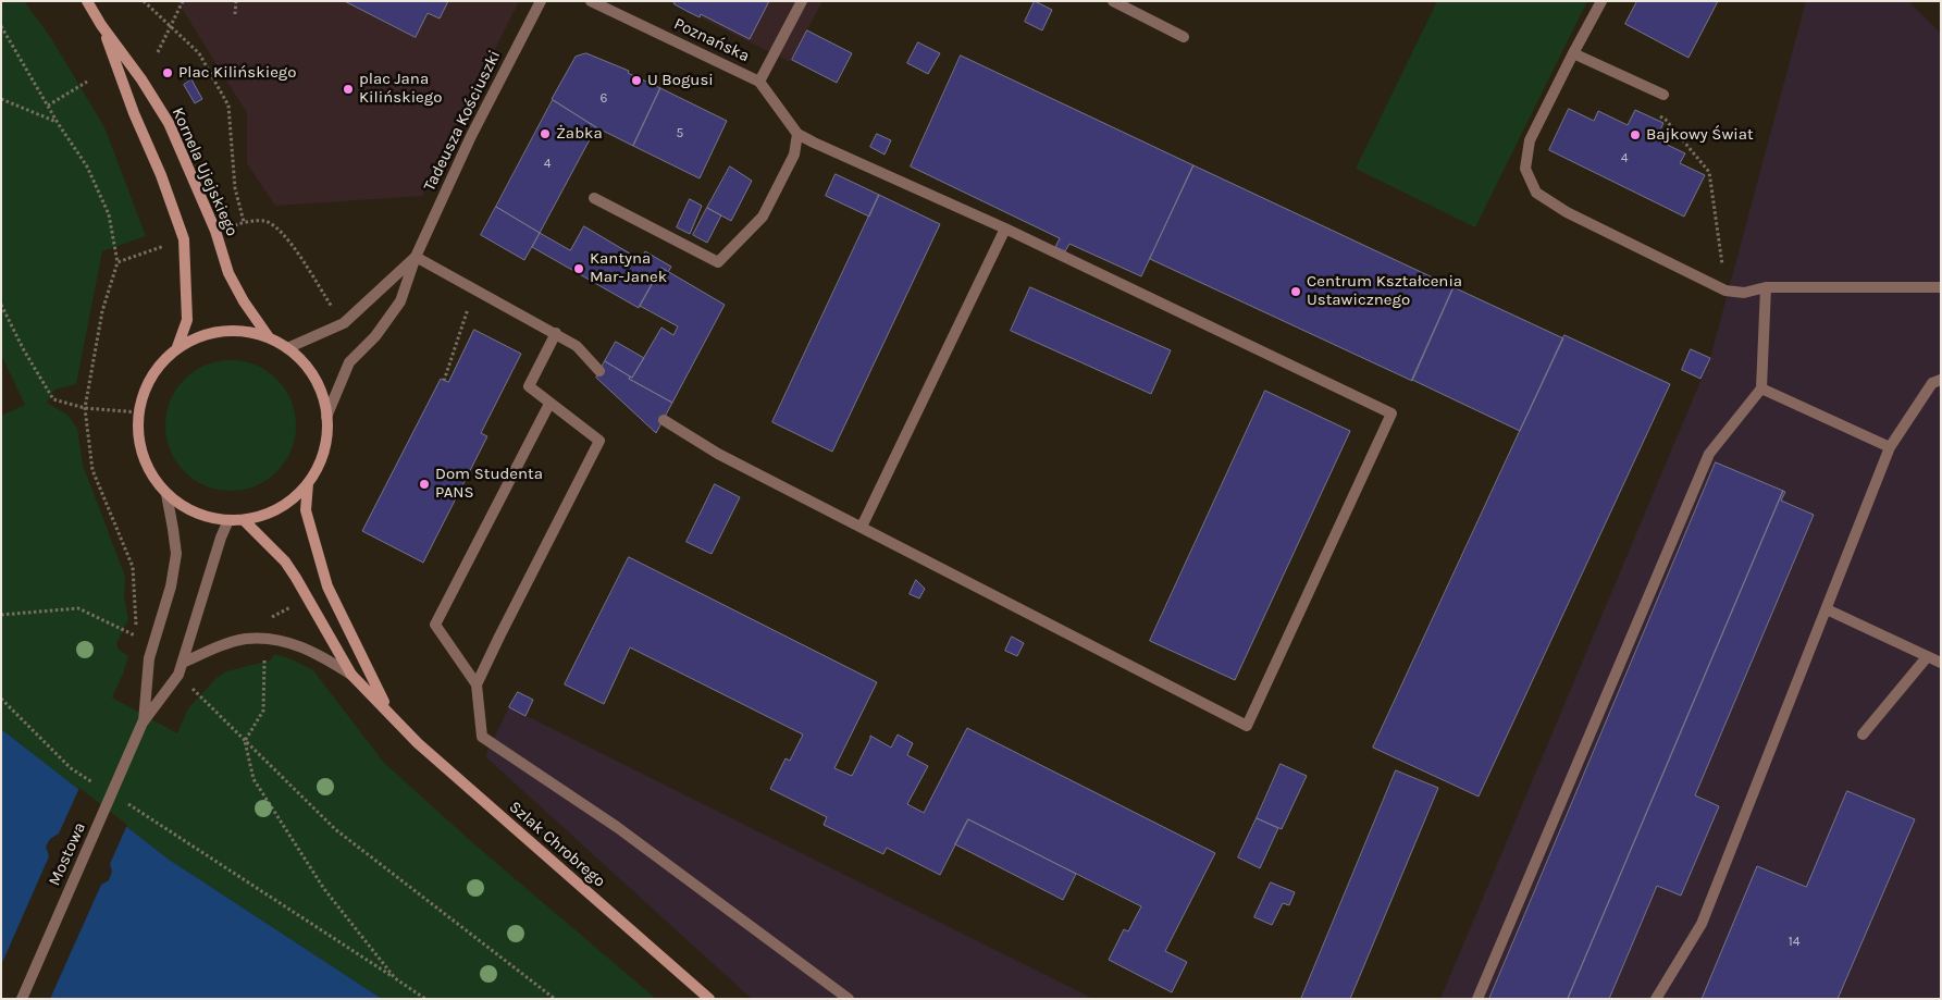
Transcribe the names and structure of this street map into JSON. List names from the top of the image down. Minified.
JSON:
{"streets":{"main road":["Kornela Ujejskiego","Szlak Chrobrego"],"street":["Poznańska","Tadeusza Kościuszki","Mostowa"]},"crossings":[["Tadeusza Kościuszki","Kornela Ujejskiego"],["Tadeusza Kościuszki","Szlak Chrobrego"],["Tadeusza Kościuszki","Mostowa"],["Kornela Ujejskiego","Szlak Chrobrego"],["Kornela Ujejskiego","Mostowa"],["Szlak Chrobrego","Mostowa"]],"places":["Plac Kilińskiego","U Bogusi","plac Jana Kilińskiego","Żabka","Bajkowy Świat","Kantyna Mar-Janek","Centrum Kształcenia Ustawicznego","Dom Studenta PANS"],"house_numbers":["6","5","4","4","14"]}
